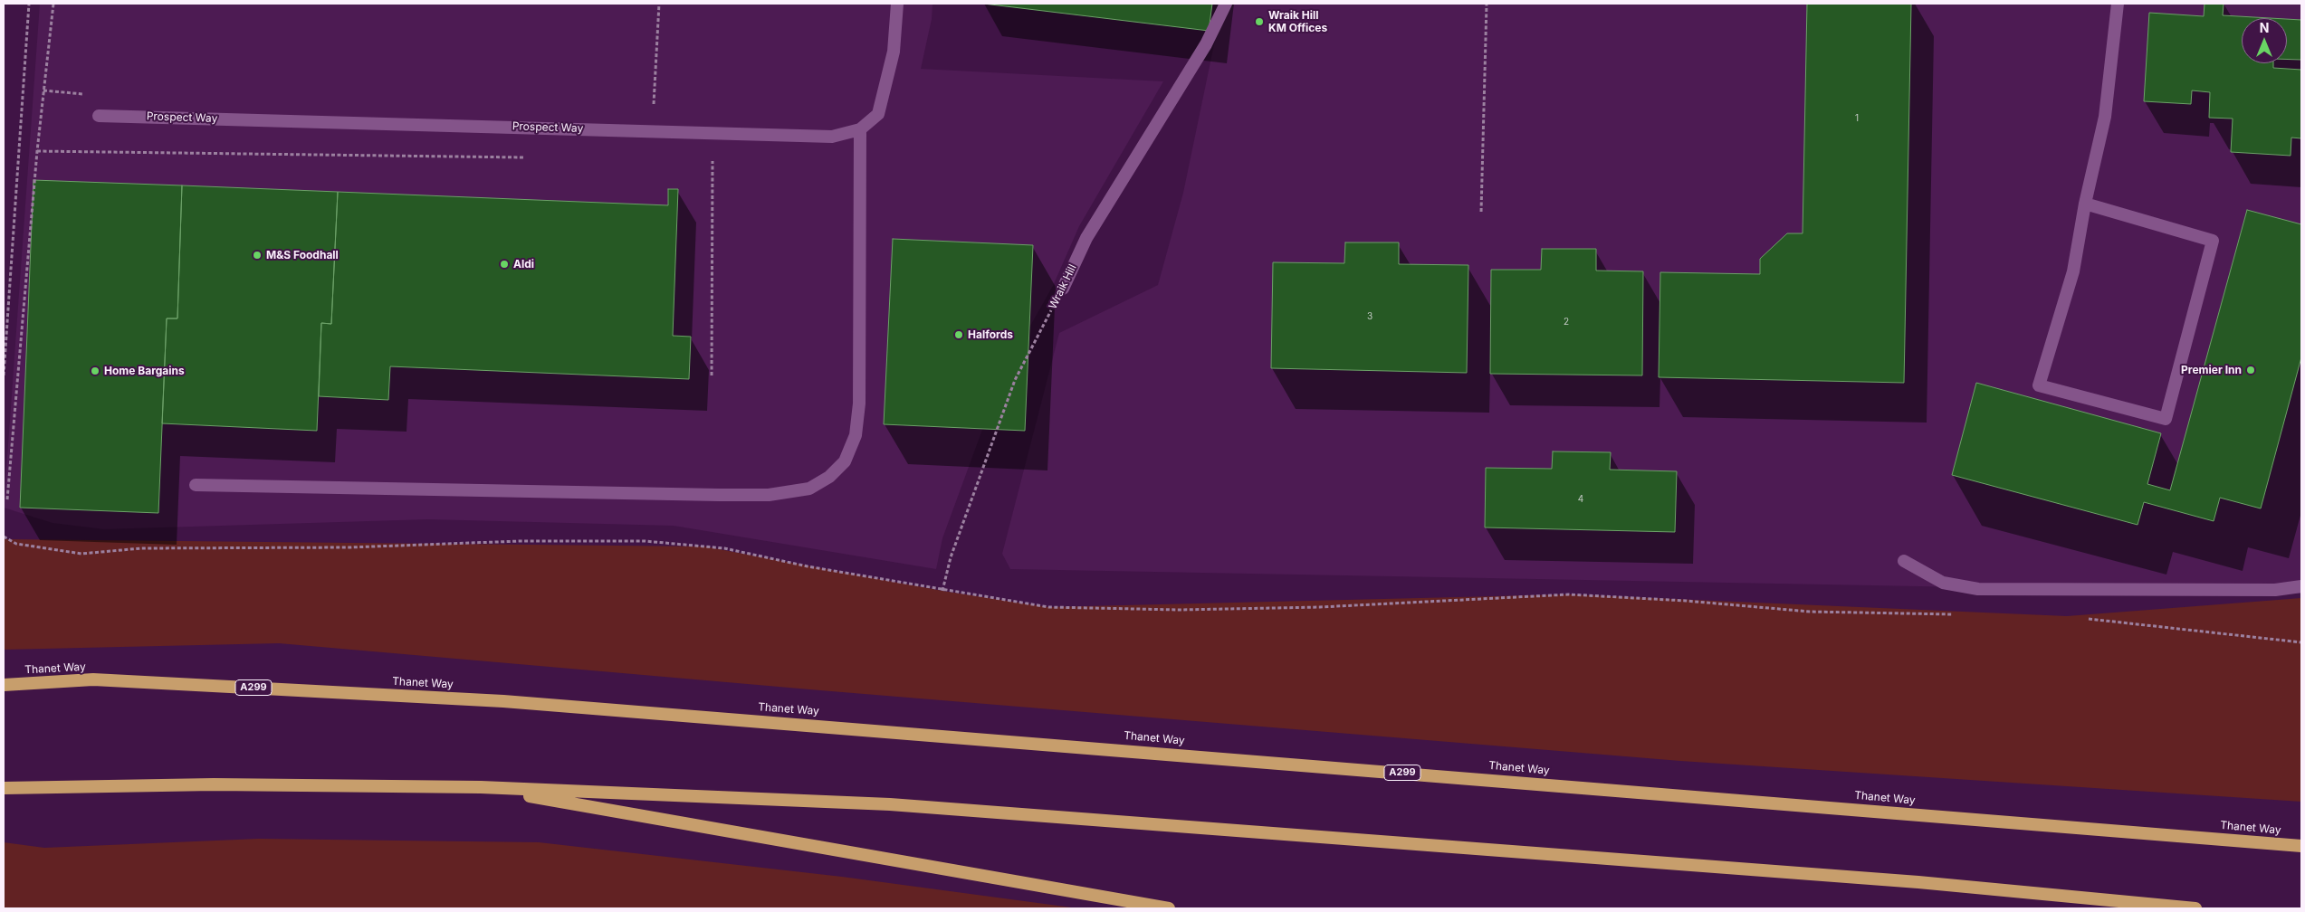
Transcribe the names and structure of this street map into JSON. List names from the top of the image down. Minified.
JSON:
{"streets":{"highway":["Thanet Way","A299"],"street":["Prospect Way","Wraik Hill"]},"places":["Wraik Hill KM Offices","M&S Foodhall","Aldi","Halfords","Premier Inn","Home Bargains"],"house_numbers":["1","3","2","4"],"north":"top"}
